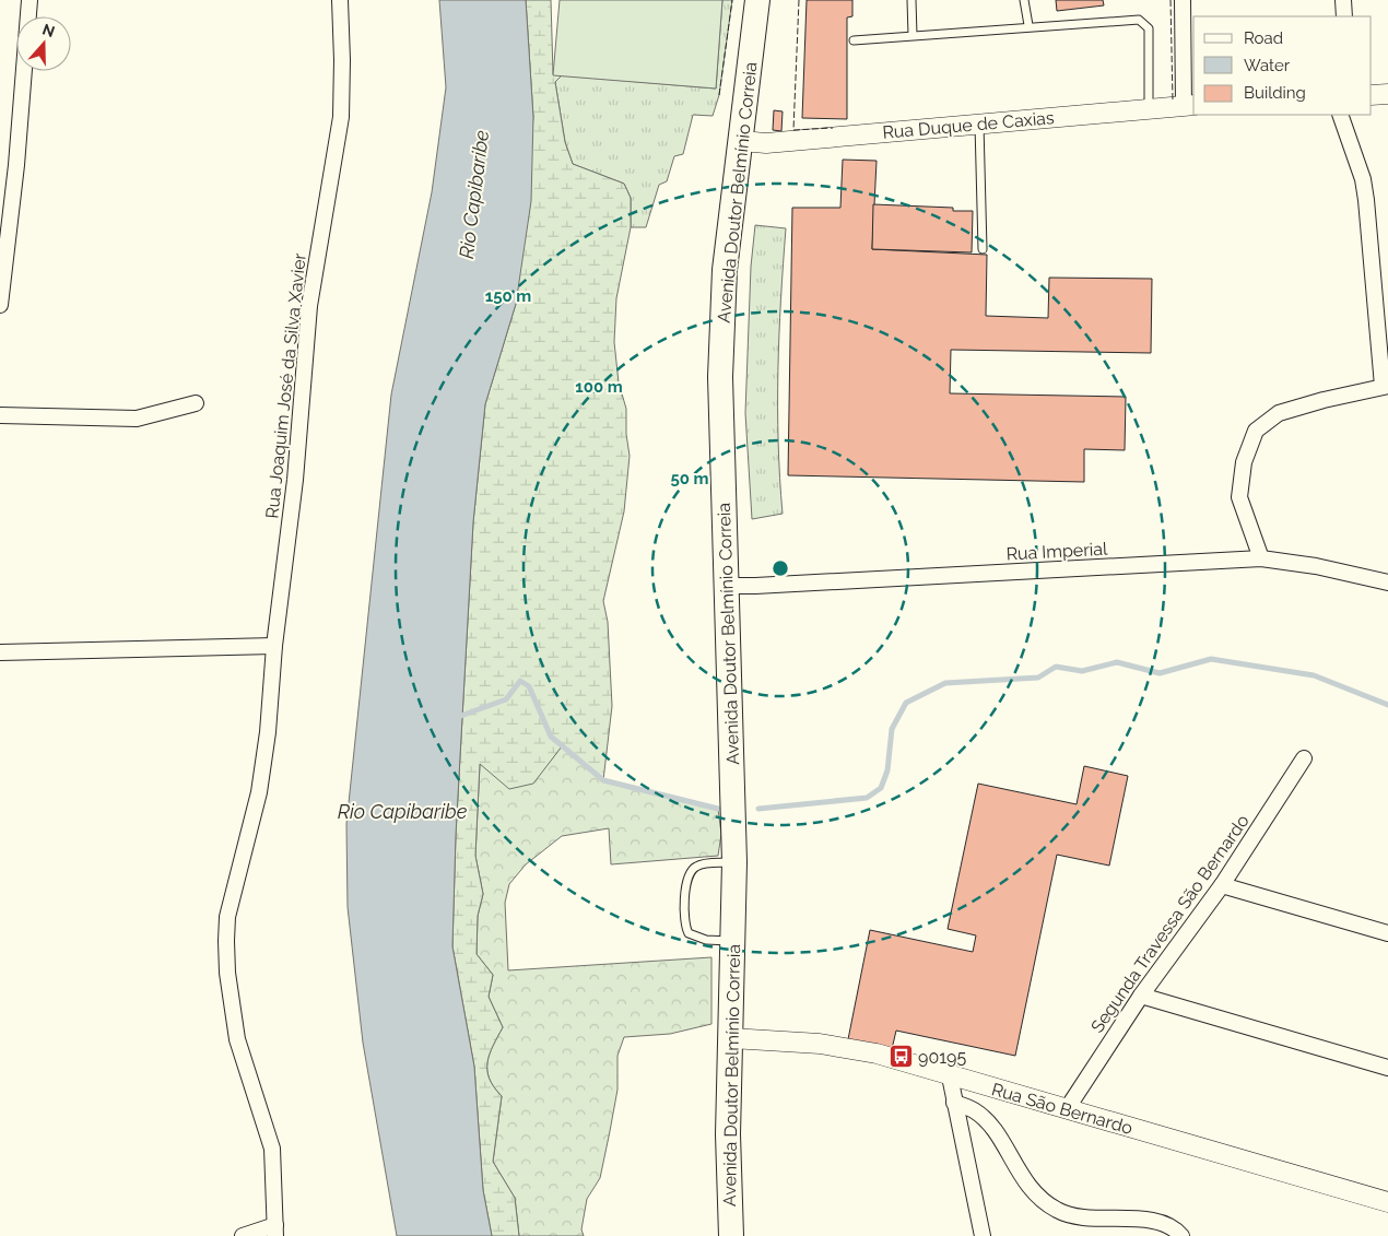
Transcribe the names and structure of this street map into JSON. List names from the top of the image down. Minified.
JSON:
{"streets":{"main road":["Avenida Doutor Belmínio Correia"],"street":["Rua Duque de Caxias","Rua Joaquim José da Silva Xavier","Rua Imperial","Segunda Travessa São Bernardo","Rua São Bernardo"]},"crossings":[["Rua Duque de Caxias","Avenida Doutor Belmínio Correia"],["Avenida Doutor Belmínio Correia","Rua Imperial"],["Avenida Doutor Belmínio Correia","Rua São Bernardo"],["Segunda Travessa São Bernardo","Rua São Bernardo"]],"water":["Rio Capibaribe"],"places":{"bus stop":["90195"]},"legend":["Road","Water","Building"],"north":"top","rings":["150 m","100 m","50 m"]}
